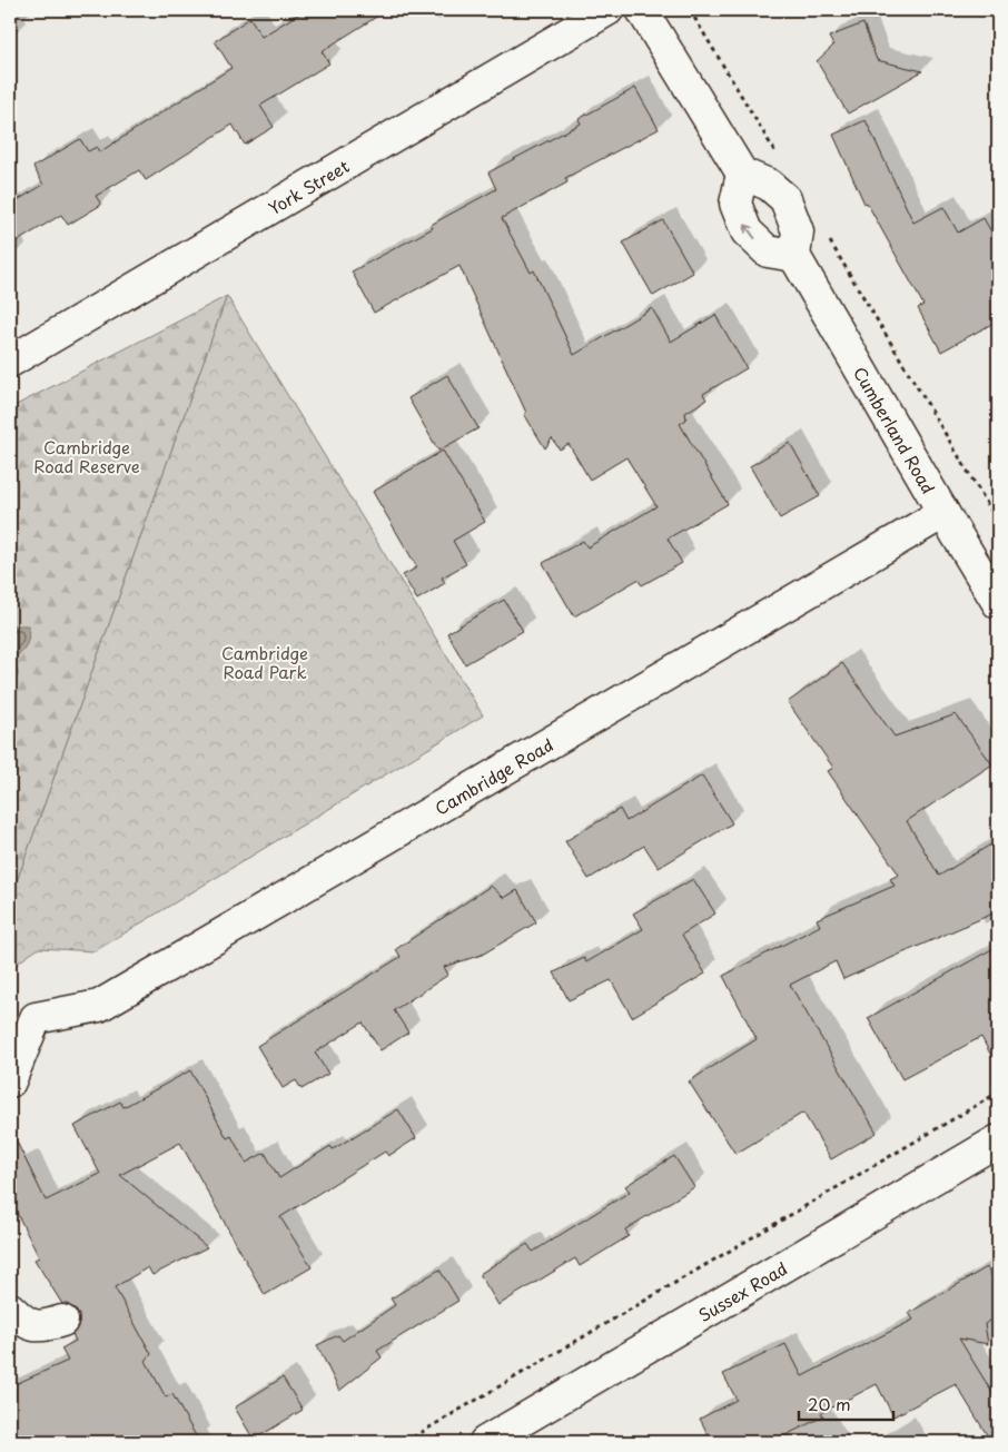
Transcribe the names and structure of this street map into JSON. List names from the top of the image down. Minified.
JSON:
{"streets":{"street":["York Street","Cumberland Road","Cambridge Road","Sussex Road"]},"crossings":[["Cumberland Road","Cambridge Road"]],"parks":["Cambridge Road Reserve","Cambridge Road Park"],"scale_bar":"20 m"}
